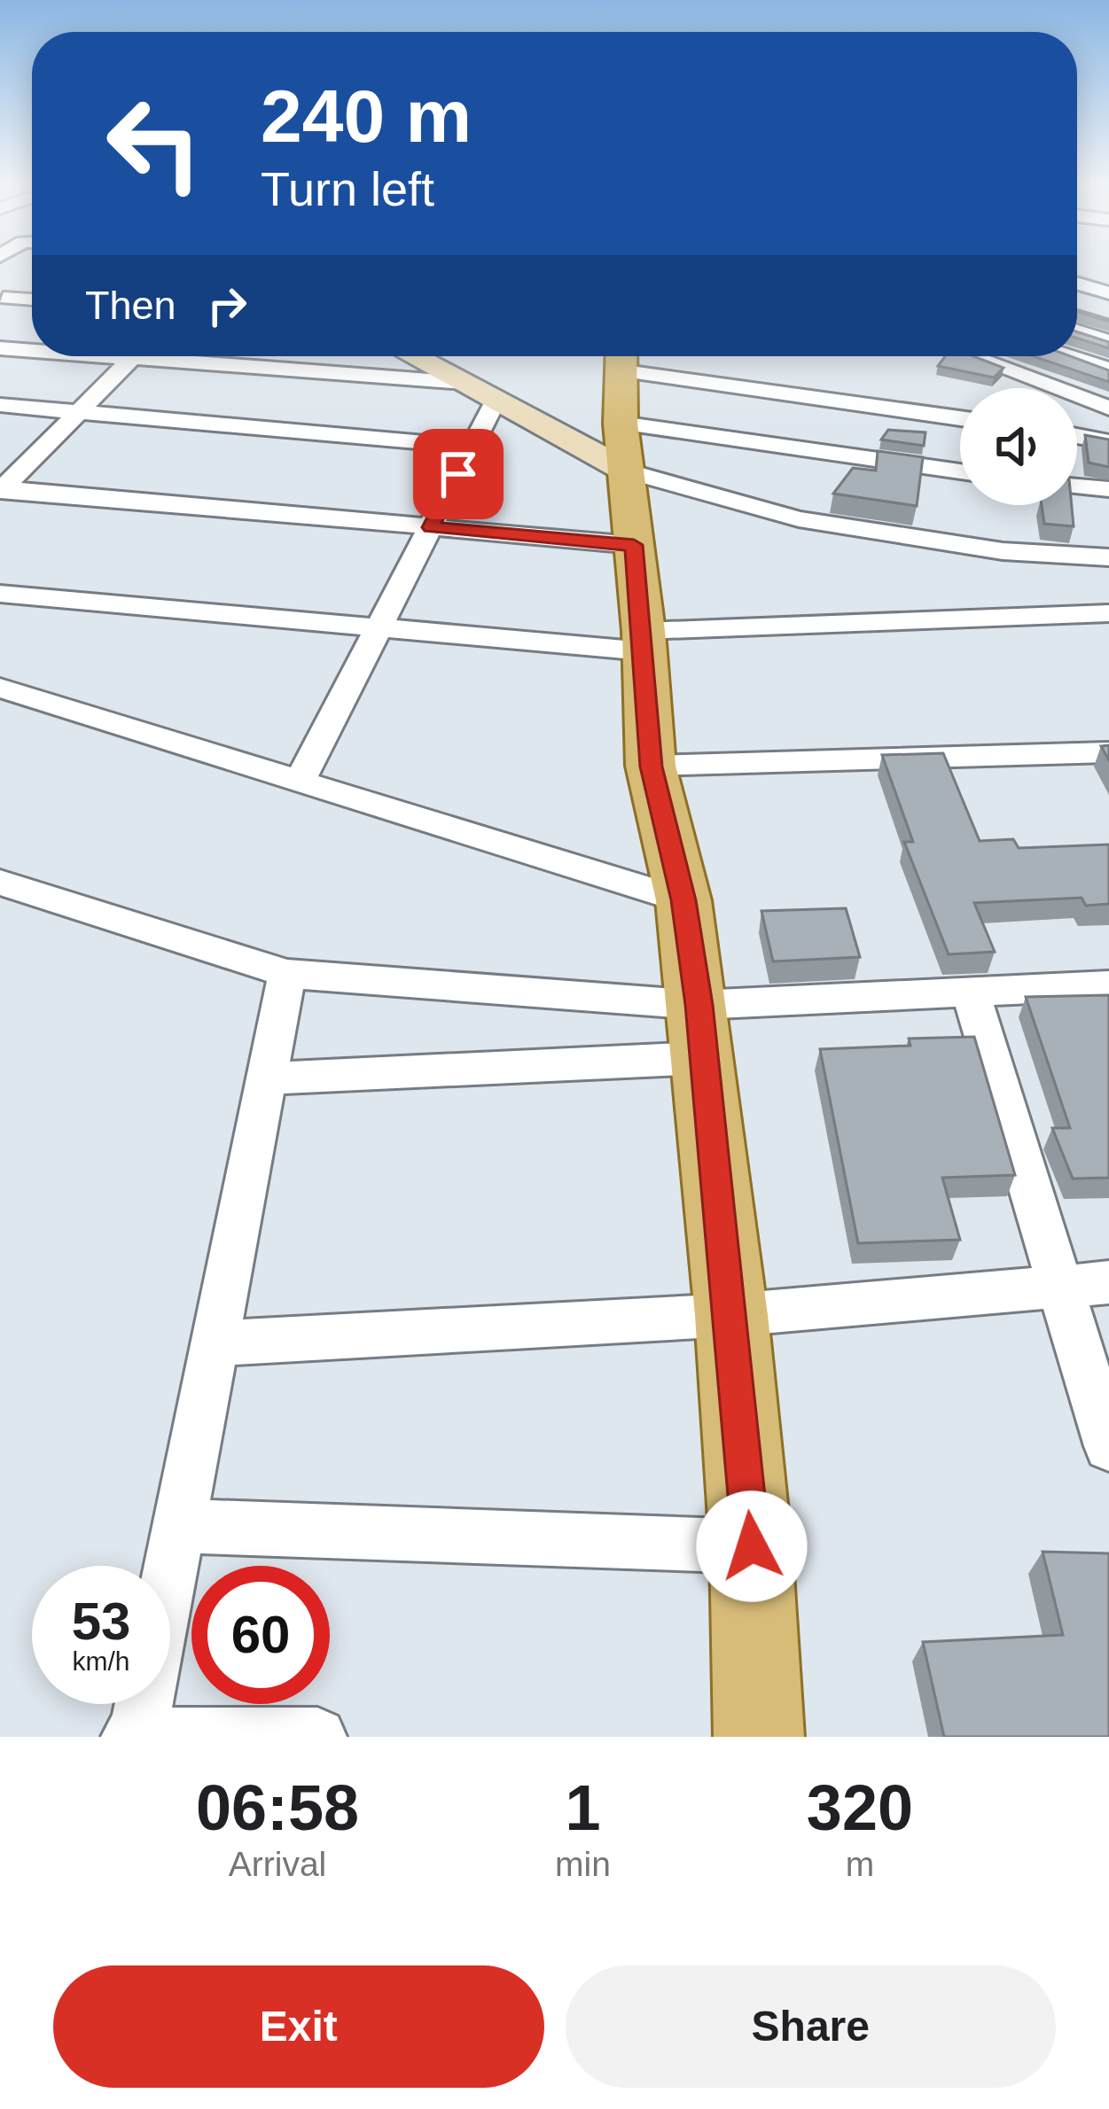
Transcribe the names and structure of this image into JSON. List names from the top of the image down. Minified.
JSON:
{"page":{"turn":["240 m","Turn left"],"then":"Then","speed":"53 km/h","limit":"60","eta":["06:58","Arrival","1","min","320","m"],"buttons":["Exit","Share"]}}
